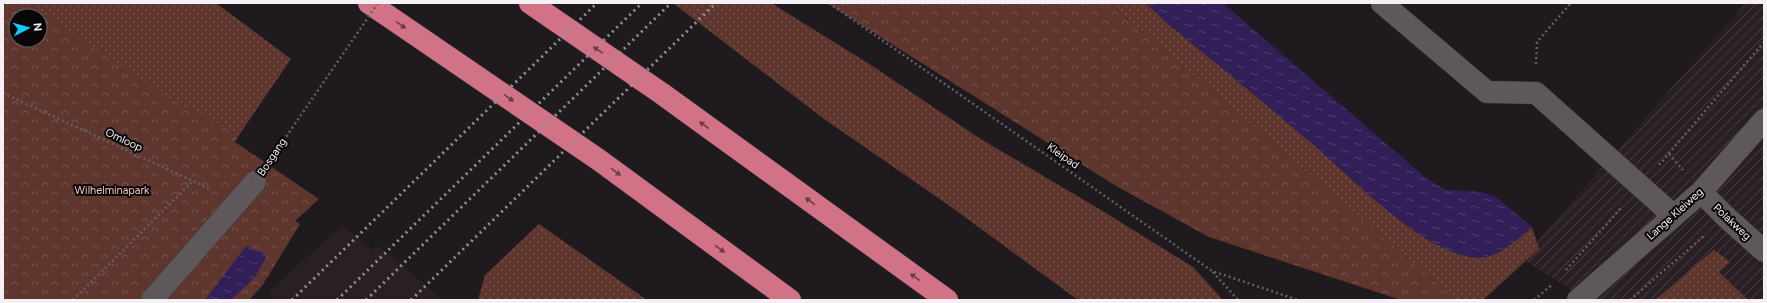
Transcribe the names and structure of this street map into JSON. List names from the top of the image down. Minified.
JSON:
{"streets":{"street":["Bosgang","Lange Kleiweg","Polakweg"],"path":["Omloop","Kleipad"]},"crossings":[["Omloop","Bosgang"],["Lange Kleiweg","Polakweg"]],"parks":["Wilhelminapark"],"north":"right"}
